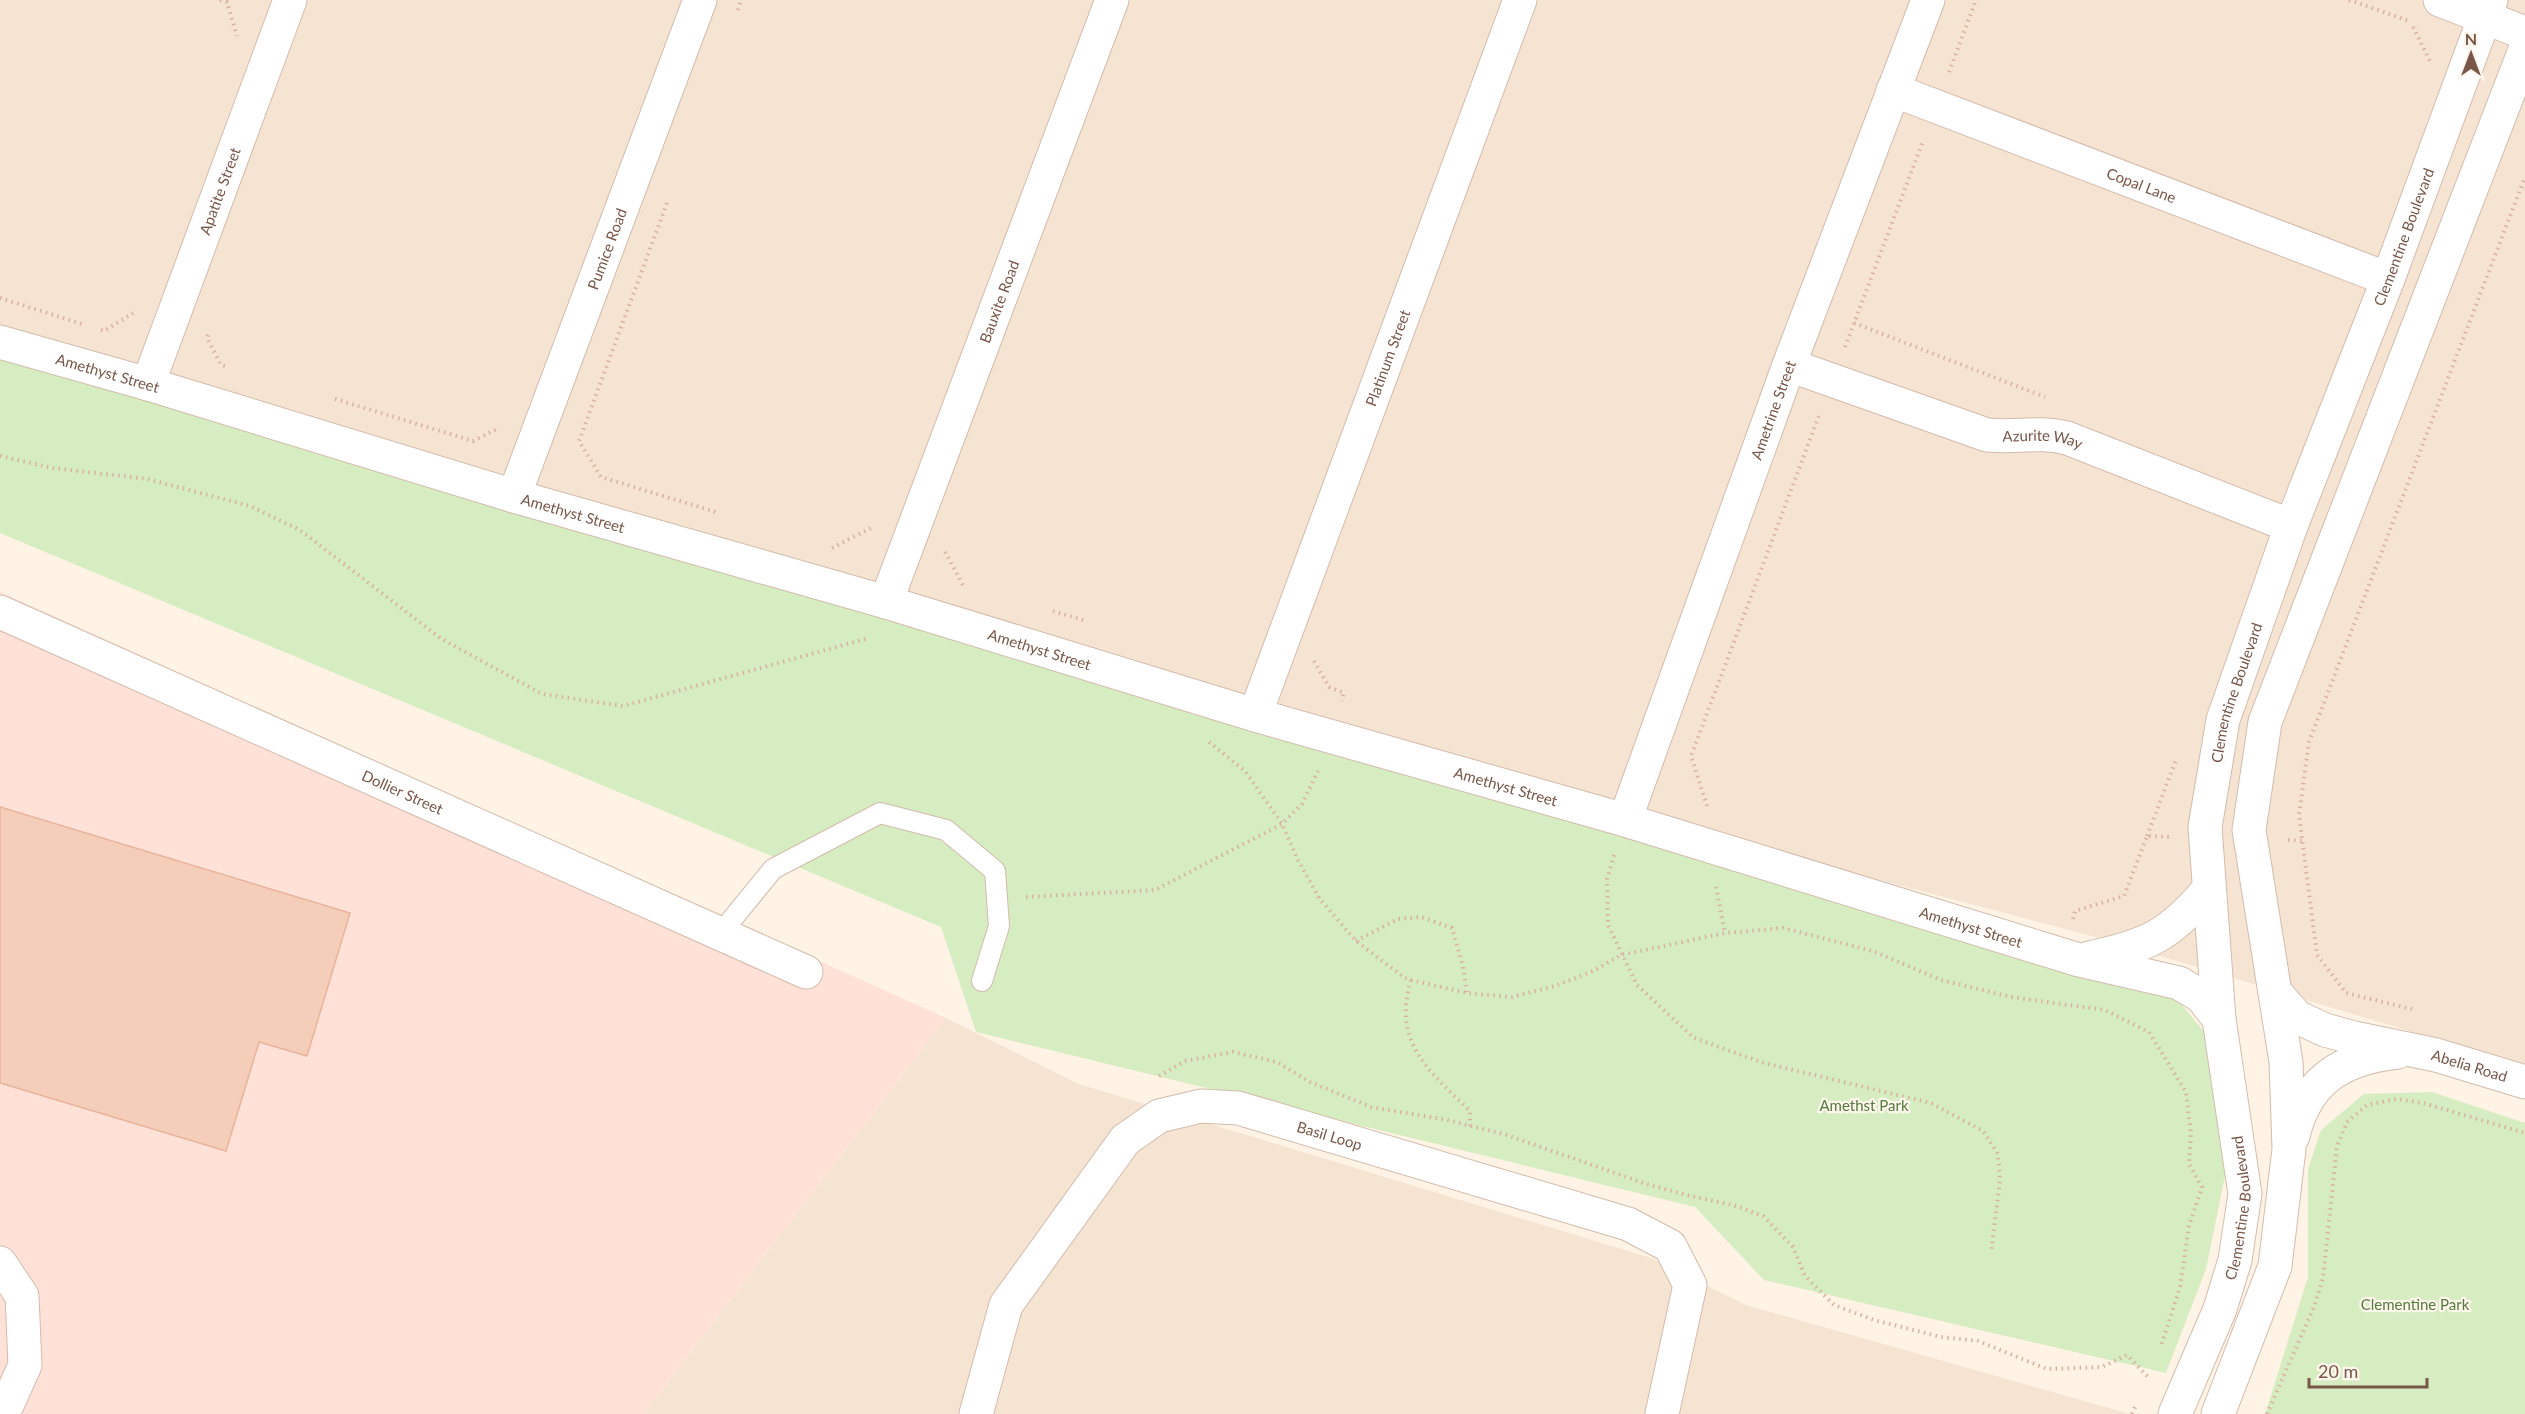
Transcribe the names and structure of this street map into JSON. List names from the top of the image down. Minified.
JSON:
{"streets":{"street":["Copal Lane","Apatite Street","Clementine Boulevard","Pumice Road","Bauxite Road","Platinum Street","Amethyst Street","Ametrine Street","Azurite Way","Dollier Street","Abelia Road","Basil Loop"]},"crossings":[["Copal Lane","Clementine Boulevard"],["Copal Lane","Ametrine Street"],["Apatite Street","Amethyst Street"],["Clementine Boulevard","Amethyst Street"],["Clementine Boulevard","Azurite Way"],["Pumice Road","Amethyst Street"],["Bauxite Road","Amethyst Street"],["Platinum Street","Amethyst Street"],["Amethyst Street","Ametrine Street"],["Ametrine Street","Azurite Way"]],"parks":["Amethst Park","Clementine Park"],"scale_bar":"20 m","north":"top"}
